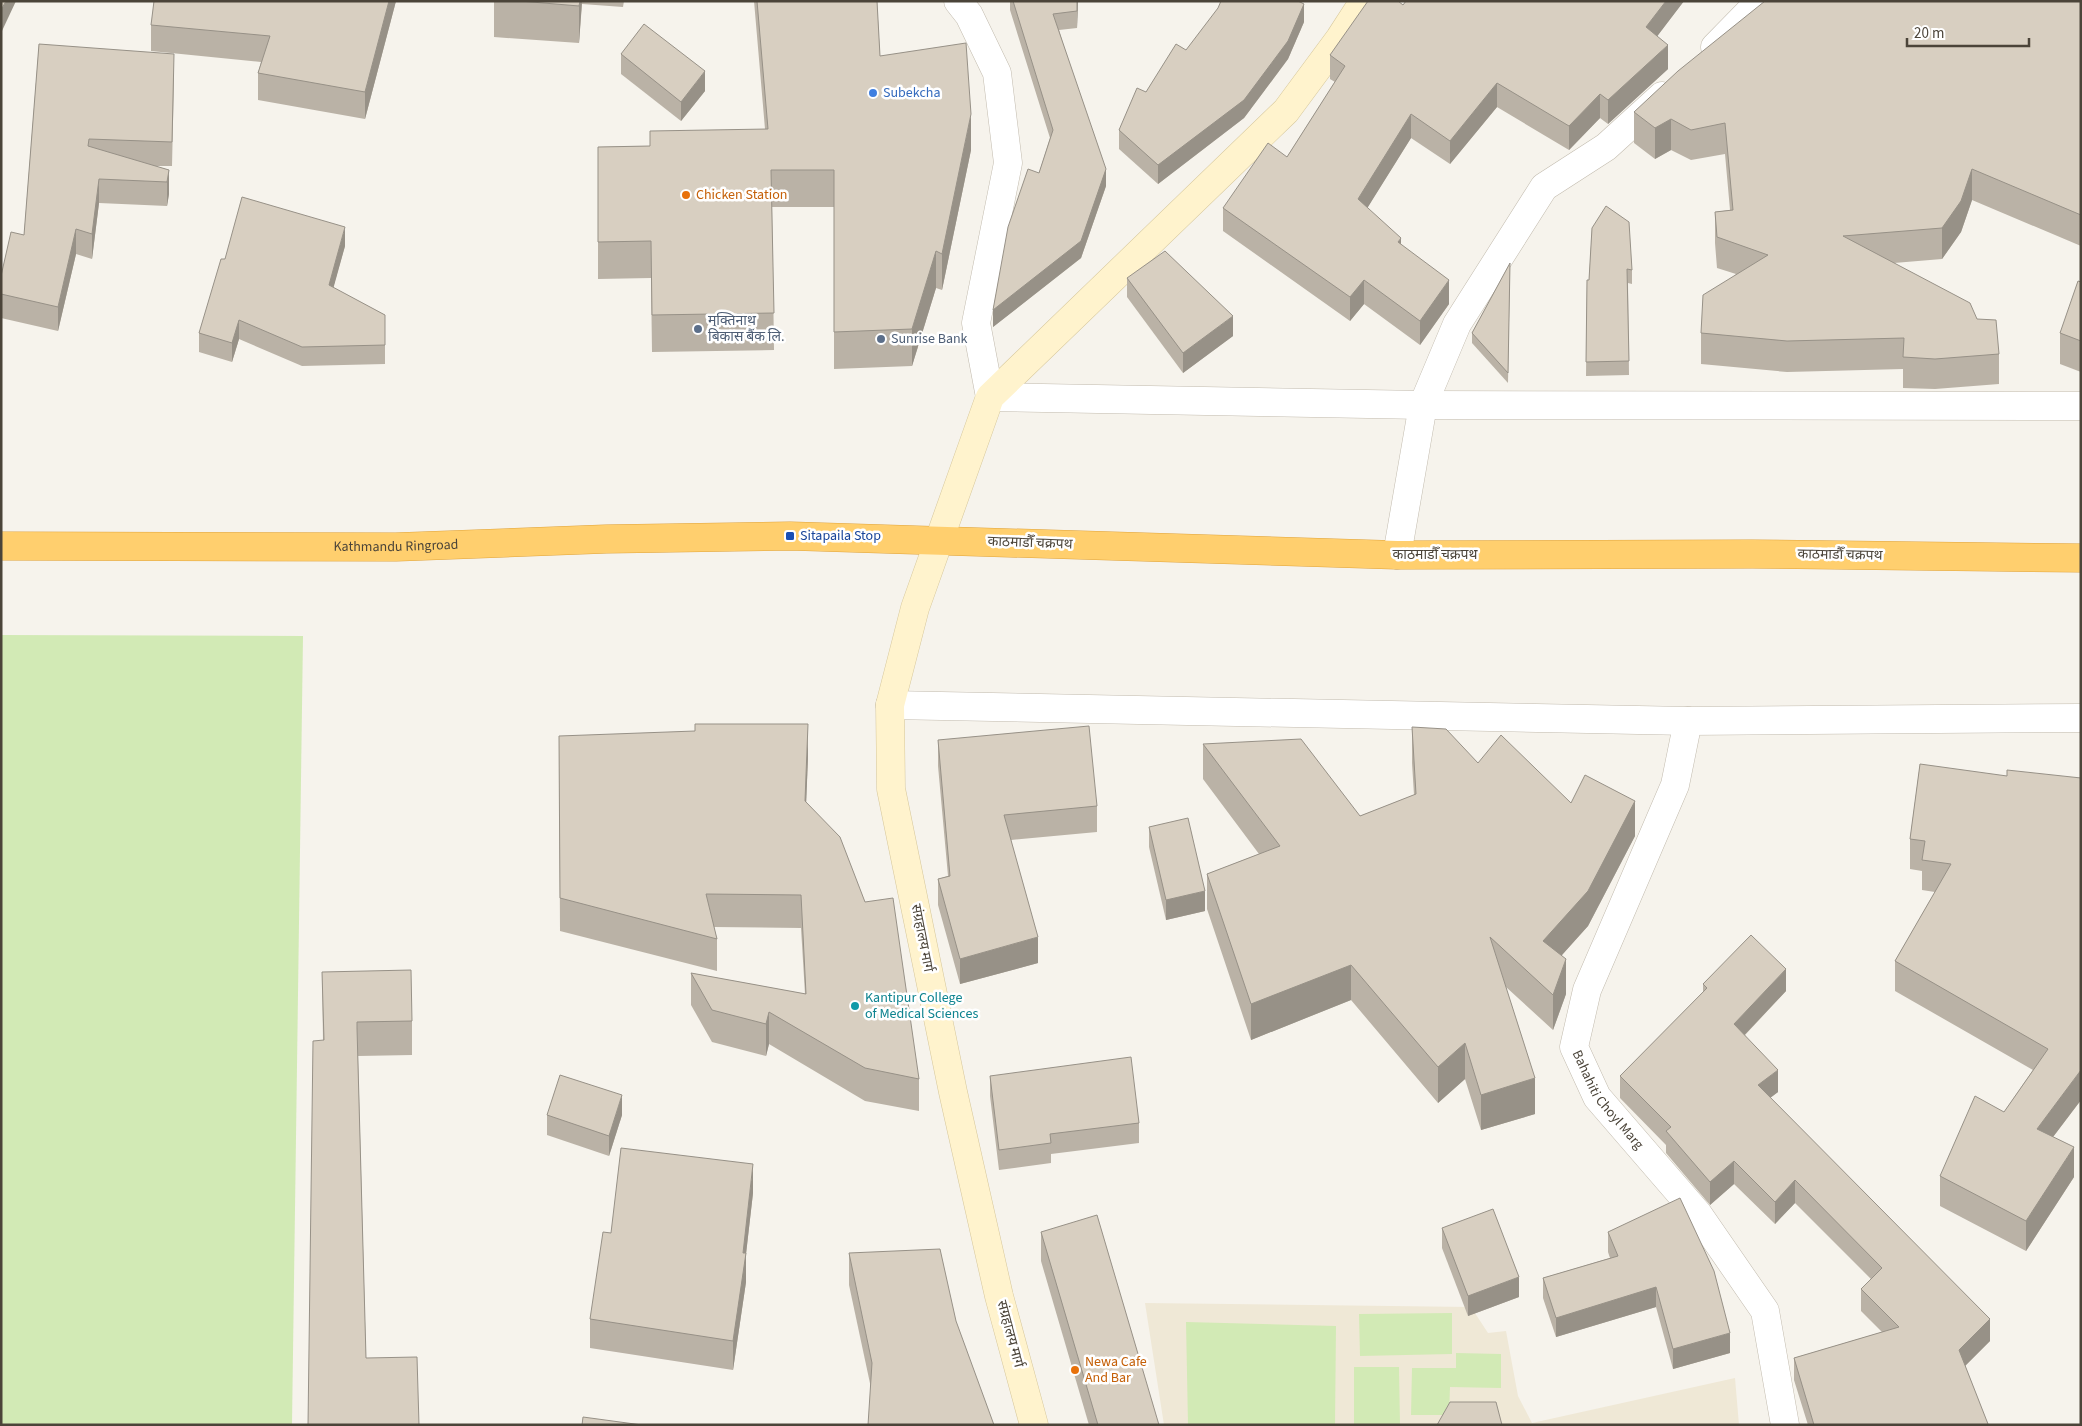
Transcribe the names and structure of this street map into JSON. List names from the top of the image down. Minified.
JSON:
{"streets":{"highway":["काठमाडाैँ चक्रपथ","Kathmandu Ringroad"],"main road":["संग्रहालय मार्ग"],"street":["Bahahiti Choyl Marg"]},"crossings":[["काठमाडाैँ चक्रपथ","Kathmandu Ringroad"],["काठमाडाैँ चक्रपथ","संग्रहालय मार्ग"]],"places":{"other":["Subekcha","Chicken Station","मुक्तिनाथ बिकास बैंक लि.","Sunrise Bank","Kantipur College of Medical Sciences","Newa Cafe And Bar"],"transit":["Sitapaila Stop"]},"scale_bar":"20 m"}
